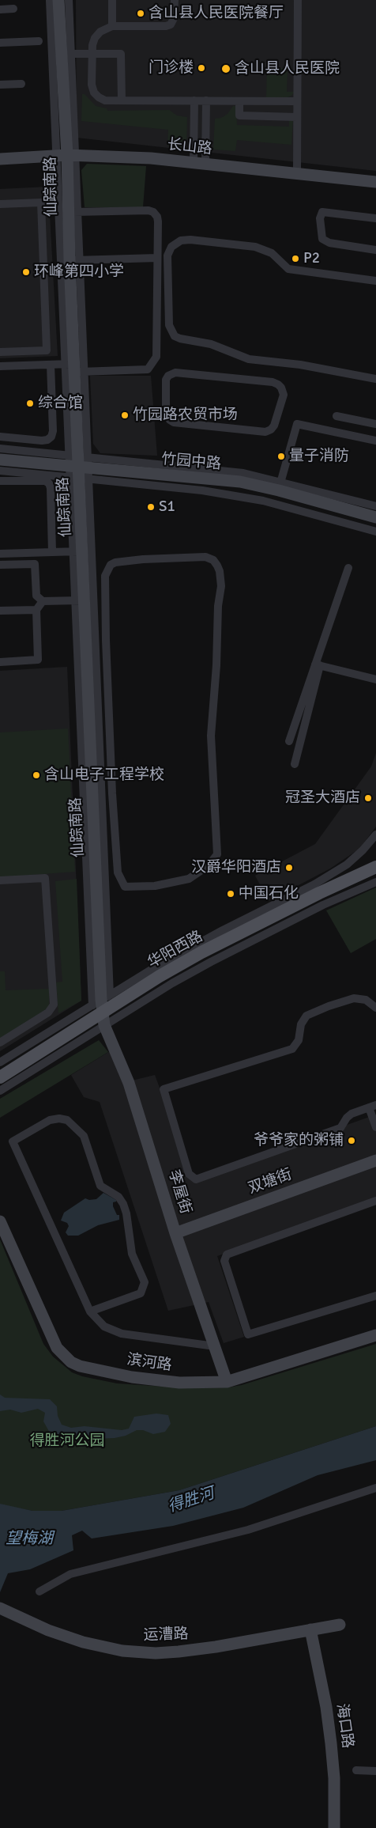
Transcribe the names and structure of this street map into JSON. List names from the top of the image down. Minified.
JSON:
{"streets":{"main road":["长山路","仙踪南路","竹园中路","华阳西路","双塘街","李屋街","滨河路","运漕路","海口路"]},"crossings":[["长山路","仙踪南路"],["仙踪南路","竹园中路"],["仙踪南路","华阳西路"],["仙踪南路","李屋街"],["华阳西路","李屋街"],["双塘街","李屋街"],["李屋街","滨河路"],["运漕路","海口路"]],"water":["得胜河","望梅湖"],"parks":["得胜河公园"],"places":["含山县人民医院餐厅","门诊楼","含山县人民医院","P2","环峰第四小学","综合馆","竹园路农贸市场","量子消防","S1","含山电子工程学校","冠圣大酒店","汉爵华阳酒店","中国石化","爷爷家的粥铺"]}
